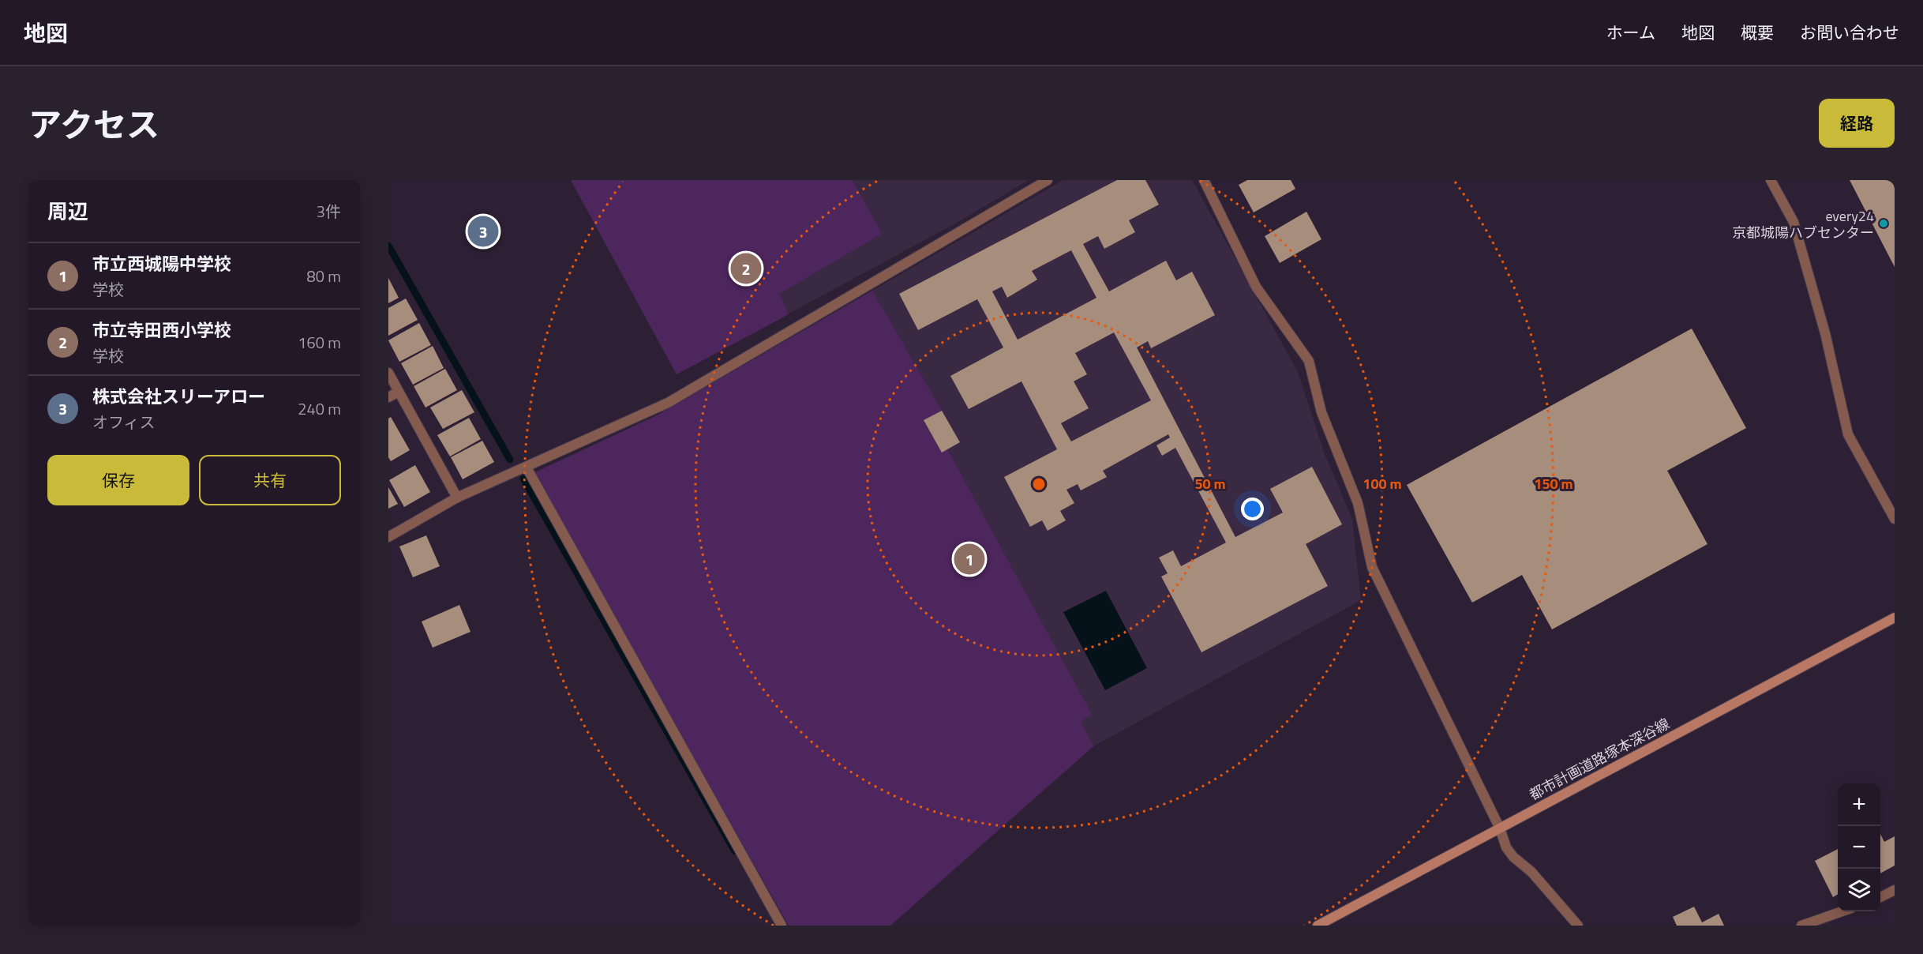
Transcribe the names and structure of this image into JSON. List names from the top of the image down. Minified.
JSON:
{"streets":{"street":["都市計画道路塚本深谷線"]},"places":["every24 京都城陽ハブセンター"],"page":{"header":"地図","nav":["ホーム","地図","概要","お問い合わせ"],"title":"アクセス","buttons":["経路",["保存","共有"]],"heading":["周辺","3件"],"pins":["3","2","1"],"list":[{"mark":"1","name":"市立西城陽中学校","note":"学校","value":"80 m"},{"mark":"2","name":"市立寺田西小学校","note":"学校","value":"160 m"},{"mark":"3","name":"株式会社スリーアロー","note":"オフィス","value":"240 m"}],"map_buttons":["+","−"]},"rings":["50 m","100 m","150 m"]}
